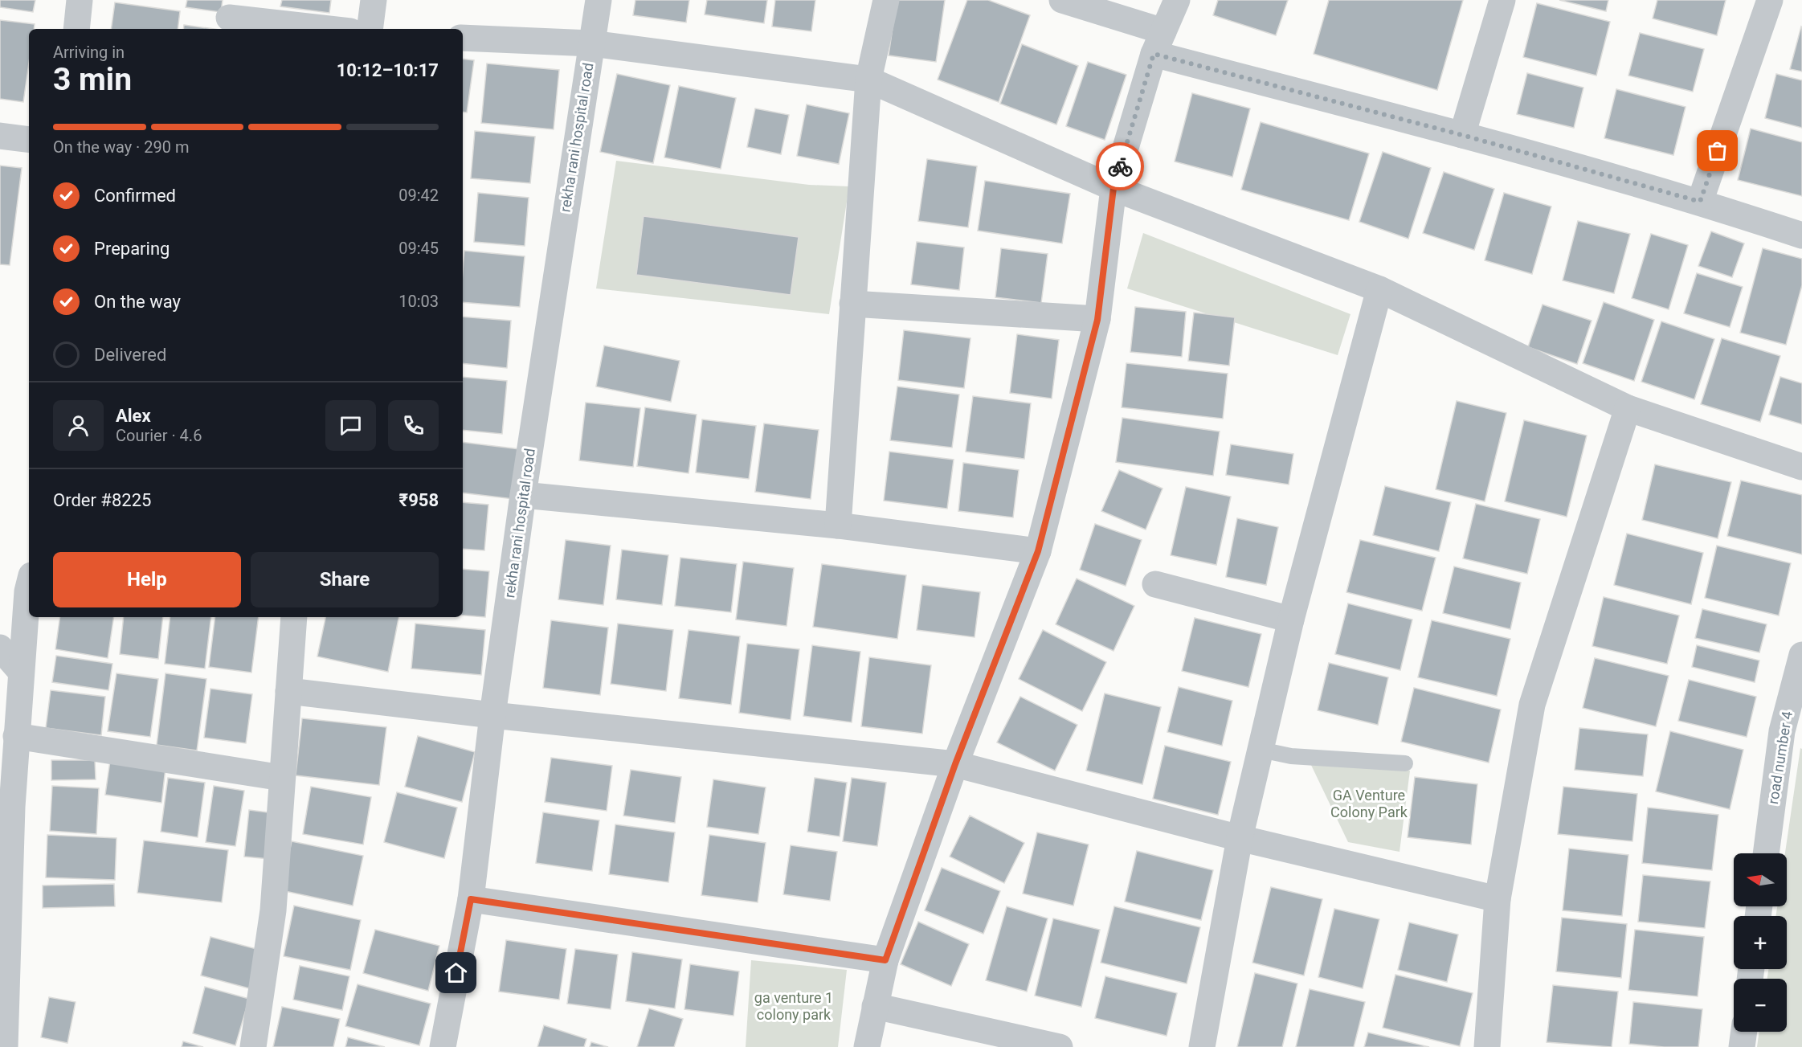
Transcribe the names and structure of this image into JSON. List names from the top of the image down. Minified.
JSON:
{"streets":{"street":["rekha rani hospital road","road number 4"]},"parks":["GA Venture Colony Park","ga venture 1 colony park"],"north":"left","page":{"heading":["3 min","Arriving in","10:12–10:17"],"panel":["Alex","Courier · 4.6","Order #8225","₹958"],"bar":"On the way · 290 m","list":[["Confirmed","09:42"],["Preparing","09:45"],["On the way","10:03"],"Delivered"],"buttons":["Help","Share"],"map_buttons":["+","−"]}}
